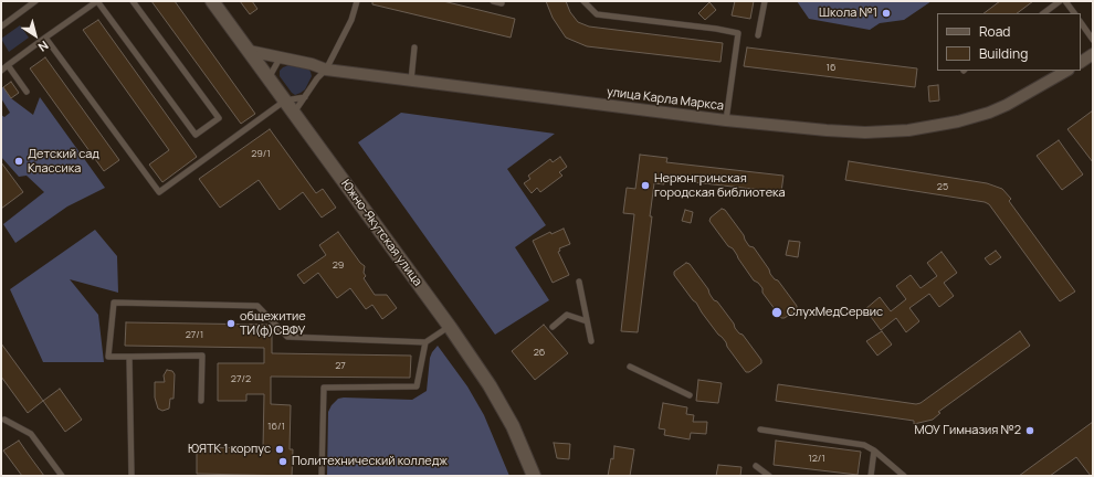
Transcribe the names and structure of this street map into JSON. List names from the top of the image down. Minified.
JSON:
{"streets":{"street":["улица Карла Маркса","Южно-Якутская улица"]},"crossings":[["улица Карла Маркса","Южно-Якутская улица"]],"places":["Школа №1","Детский сад Классика","Нерюнгринская городская библиотека","СлухМедСервис","общежитие ТИ(ф)СВФУ","МОУ Гимназия №2","ЮЯТК 1 корпус","Политехнический колледж"],"house_numbers":["16","29/1","25","29","27/1","26","27","27/2","16/1","12/1"],"legend":["Road","Building"],"north":"bottom right"}
